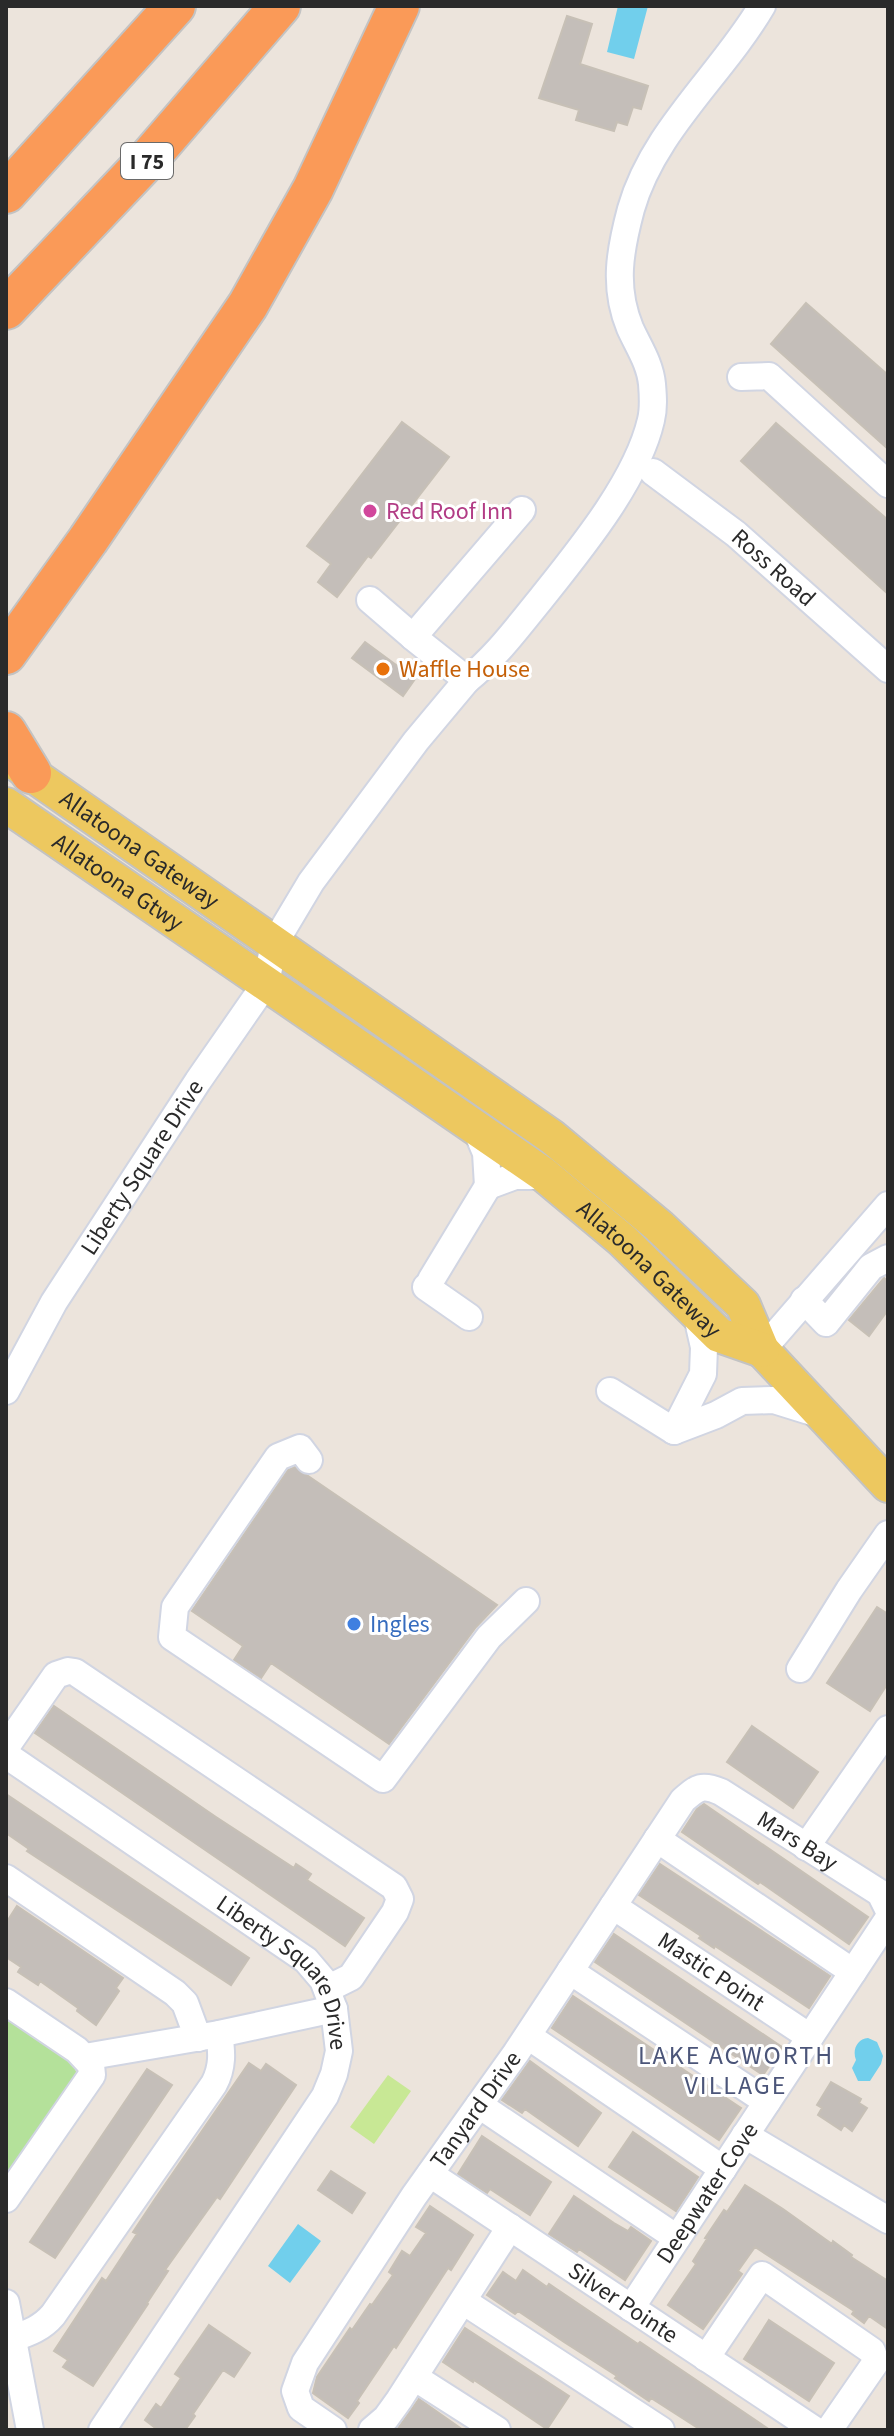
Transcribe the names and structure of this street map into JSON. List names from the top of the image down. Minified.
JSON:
{"streets":{"highway":["I 75"],"main road":["Allatoona Gateway","Allatoona Gtwy"],"street":["Ross Road","Liberty Square Drive","Mars Bay","Mastic Point","Tanyard Drive","Deepwater Cove","Silver Pointe"]},"crossings":[["Allatoona Gateway","Allatoona Gtwy"],["Allatoona Gateway","Liberty Square Drive"],["Mars Bay","Tanyard Drive"],["Mastic Point","Tanyard Drive"],["Mastic Point","Deepwater Cove"],["Tanyard Drive","Silver Pointe"],["Deepwater Cove","Silver Pointe"]],"districts":["LAKE ACWORTH VILLAGE"],"places":["Red Roof Inn","Waffle House","Ingles"]}
